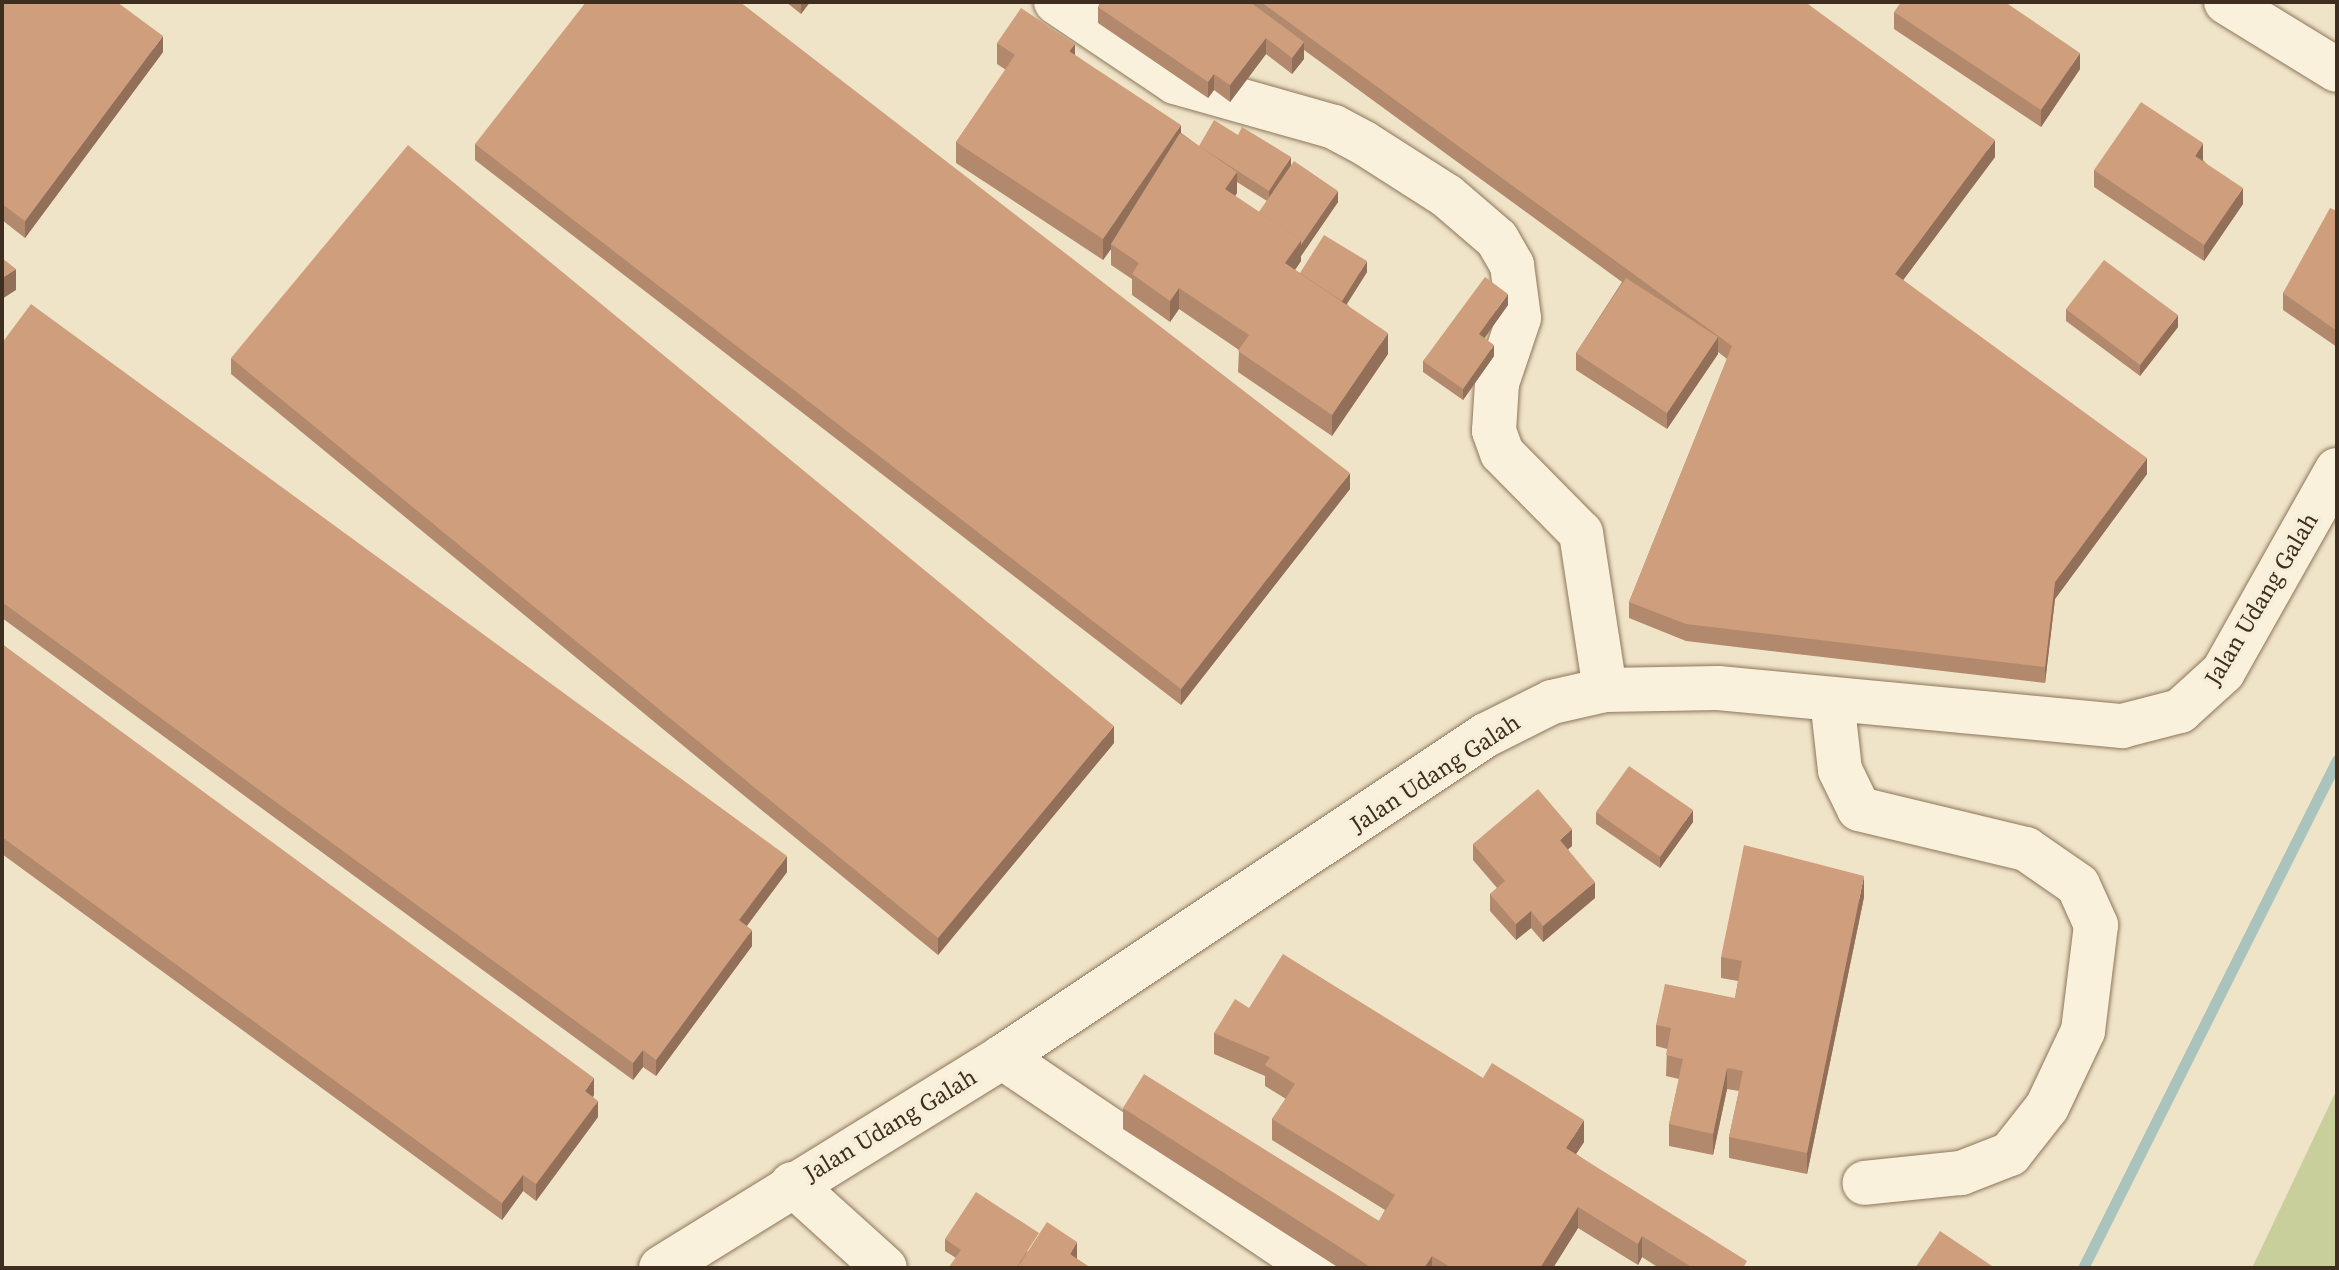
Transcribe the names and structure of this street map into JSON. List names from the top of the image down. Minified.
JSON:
{"streets":{"street":["Jalan Udang Galah"]}}
